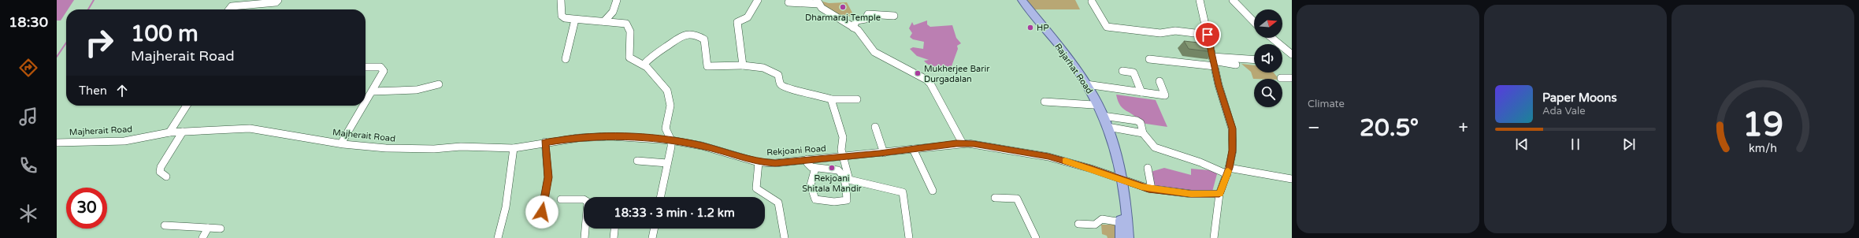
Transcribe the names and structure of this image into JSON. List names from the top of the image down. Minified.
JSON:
{"streets":{"main road":["Rajarhat Road"],"street":["Majherait Road","Rekjoani Road"]},"crossings":[["Rajarhat Road","Rekjoani Road"],["Majherait Road","Rekjoani Road"]],"places":["Dharmaraj Temple","HP","Mukherjee Barir Durgadalan","Rekjoani Shitala Mandir"],"north":"right","page":{"tabs":"18:30","tile":"Climate","turn":["100 m","Majherait Road"],"then":"Then","song":["Paper Moons","Ada Vale"],"heat":["−","20.5°","+"],"limit":"30","trip":"18:33 · 3 min · 1.2 km","gauge":["19","km/h"]}}
